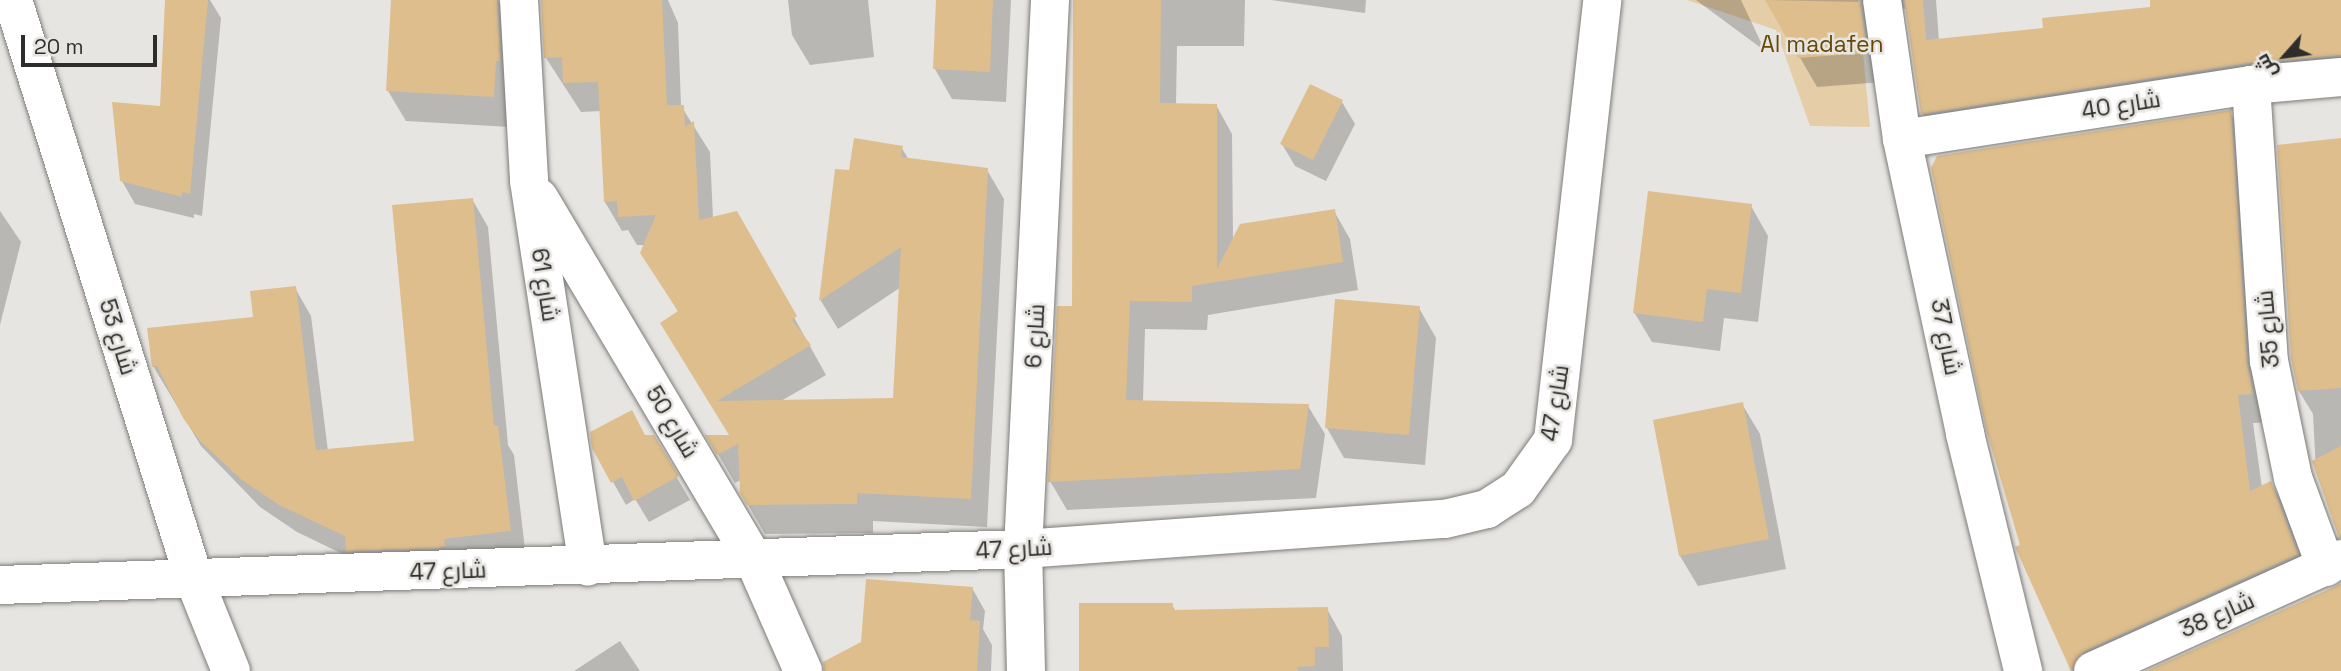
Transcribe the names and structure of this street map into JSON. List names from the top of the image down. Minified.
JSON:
{"streets":{"street":["شارع 40","شارع 61","شارع 35","شارع 6","شارع 53","شارع 37","شارع 47","شارع 50","شارع 38"]},"crossings":[["شارع 40","شارع 35"],["شارع 40","شارع 37"],["شارع 61","شارع 47"],["شارع 61","شارع 50"],["شارع 35","شارع 38"],["شارع 6","شارع 47"],["شارع 53","شارع 47"],["شارع 47","شارع 50"]],"parks":["Al madafen"],"scale_bar":"20 m","north":"bottom left"}
